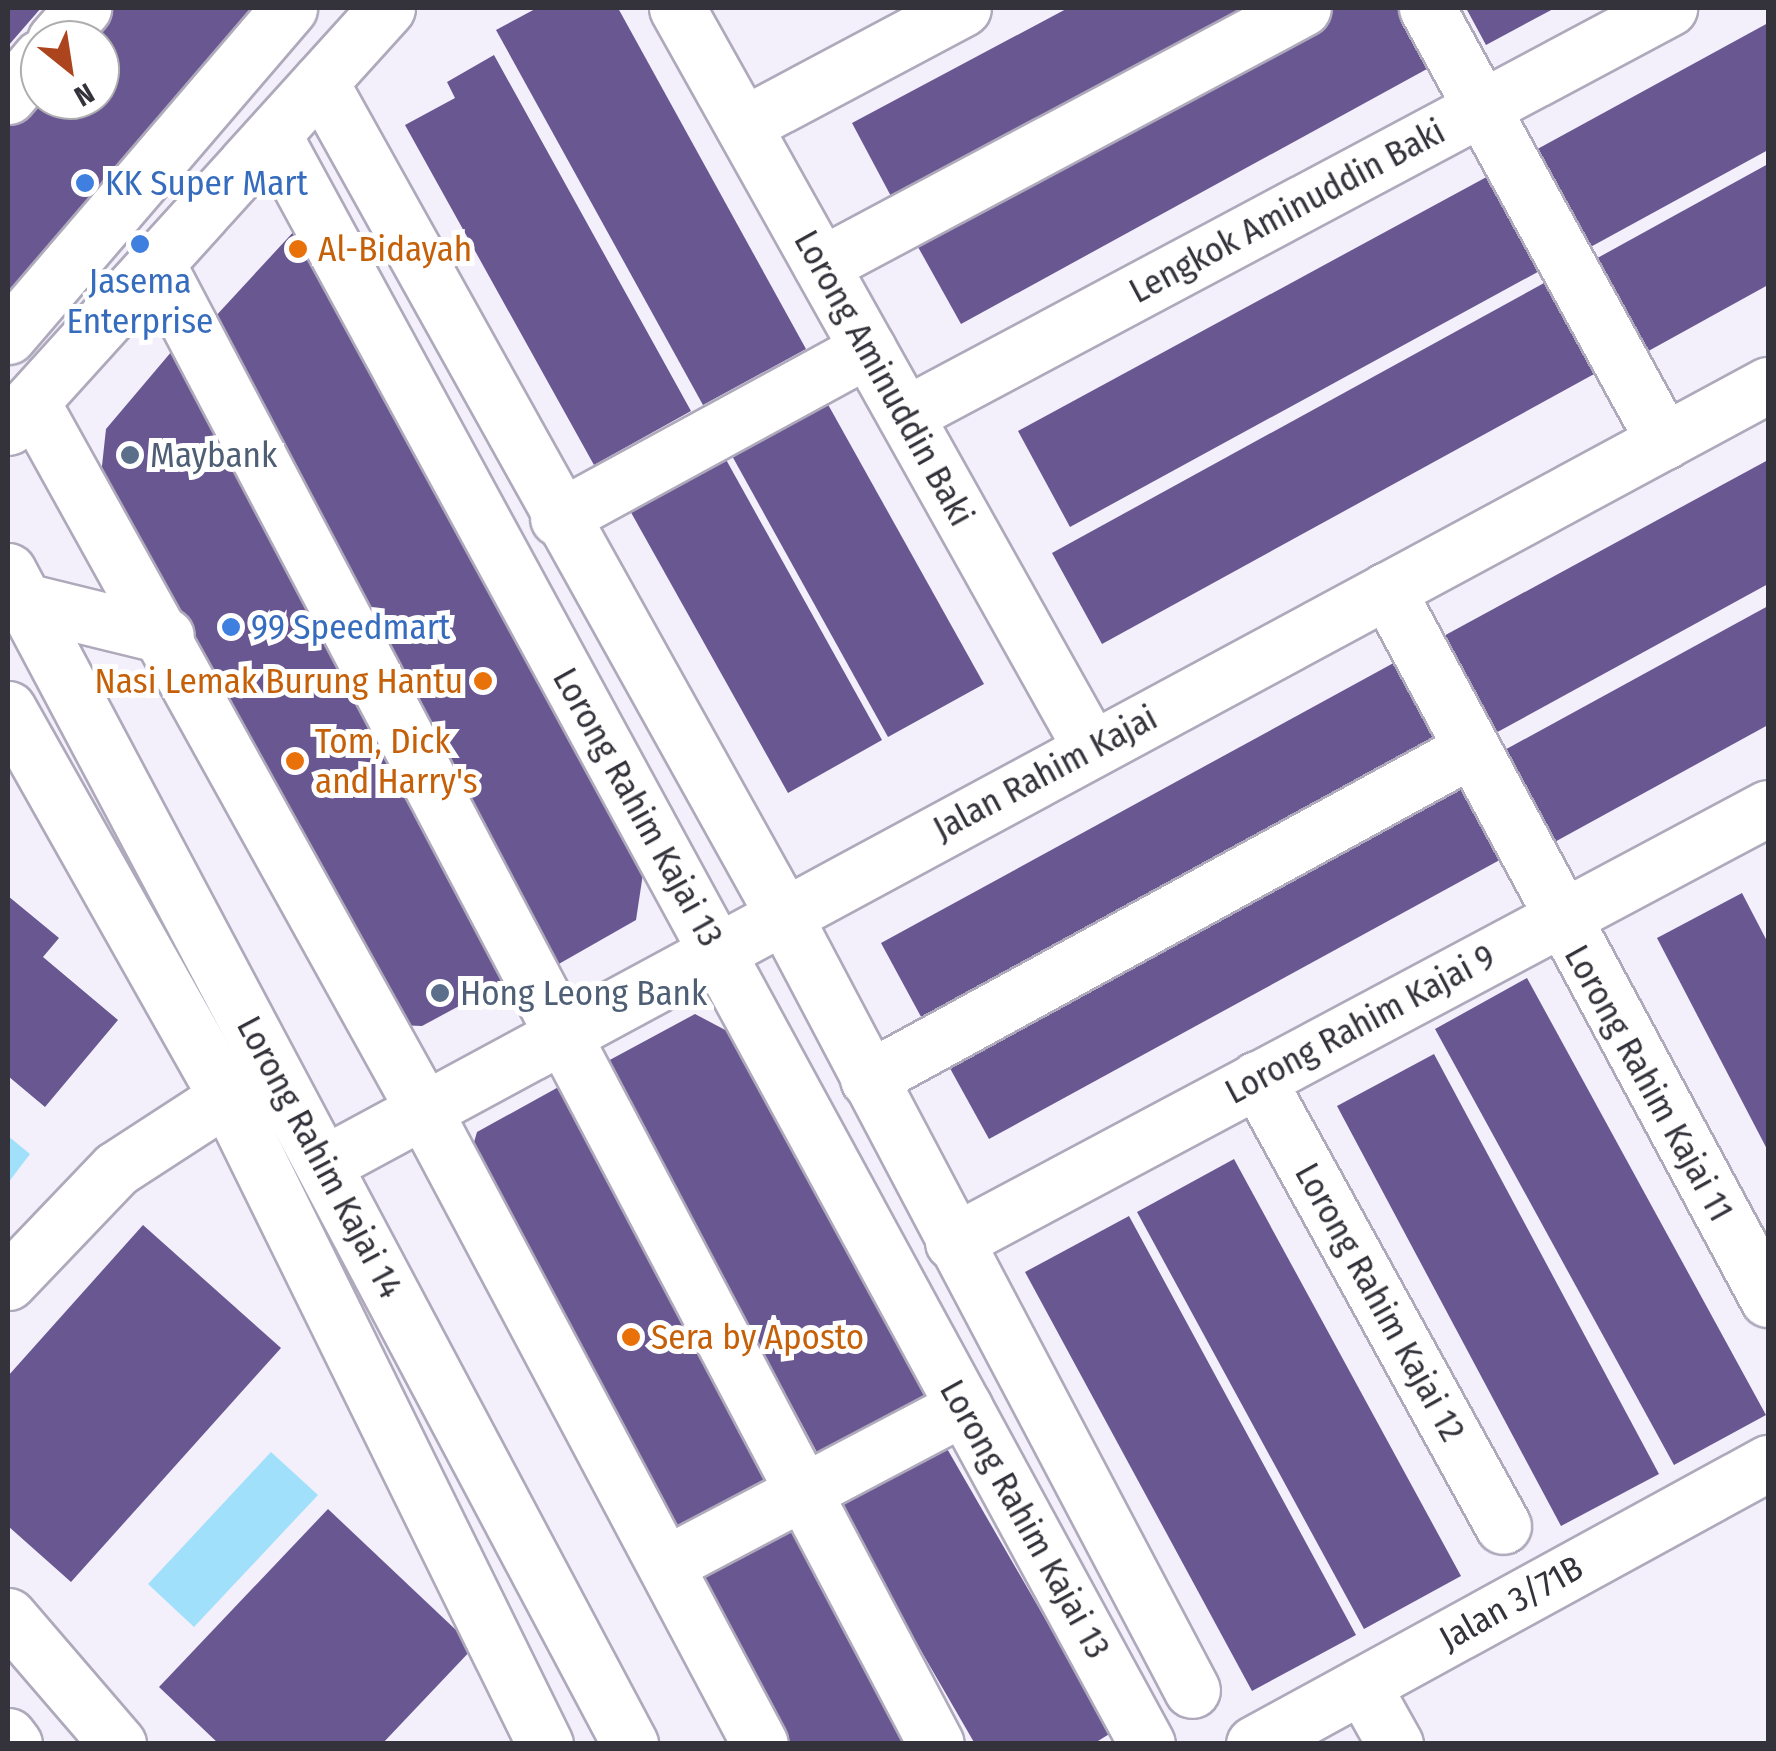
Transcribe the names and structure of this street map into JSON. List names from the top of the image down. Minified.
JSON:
{"streets":{"street":["Lengkok Aminuddin Baki","Lorong Aminuddin Baki","Jalan Rahim Kajai","Lorong Rahim Kajai 13","Lorong Rahim Kajai 9","Lorong Rahim Kajai 11","Lorong Rahim Kajai 14","Lorong Rahim Kajai 12","Jalan 3/71B"]},"crossings":[["Lengkok Aminuddin Baki","Lorong Aminuddin Baki"],["Lorong Aminuddin Baki","Jalan Rahim Kajai"],["Jalan Rahim Kajai","Lorong Rahim Kajai 13"],["Jalan Rahim Kajai","Lorong Rahim Kajai 11"],["Lorong Rahim Kajai 13","Lorong Rahim Kajai 9"],["Lorong Rahim Kajai 9","Lorong Rahim Kajai 11"],["Lorong Rahim Kajai 9","Lorong Rahim Kajai 12"]],"places":["KK Super Mart","Jasema Enterprise","Al-Bidayah","Maybank","99 Speedmart","Nasi Lemak Burung Hantu","Tom, Dick and Harry's","Hong Leong Bank","Sera by Aposto"],"north":"bottom right"}
